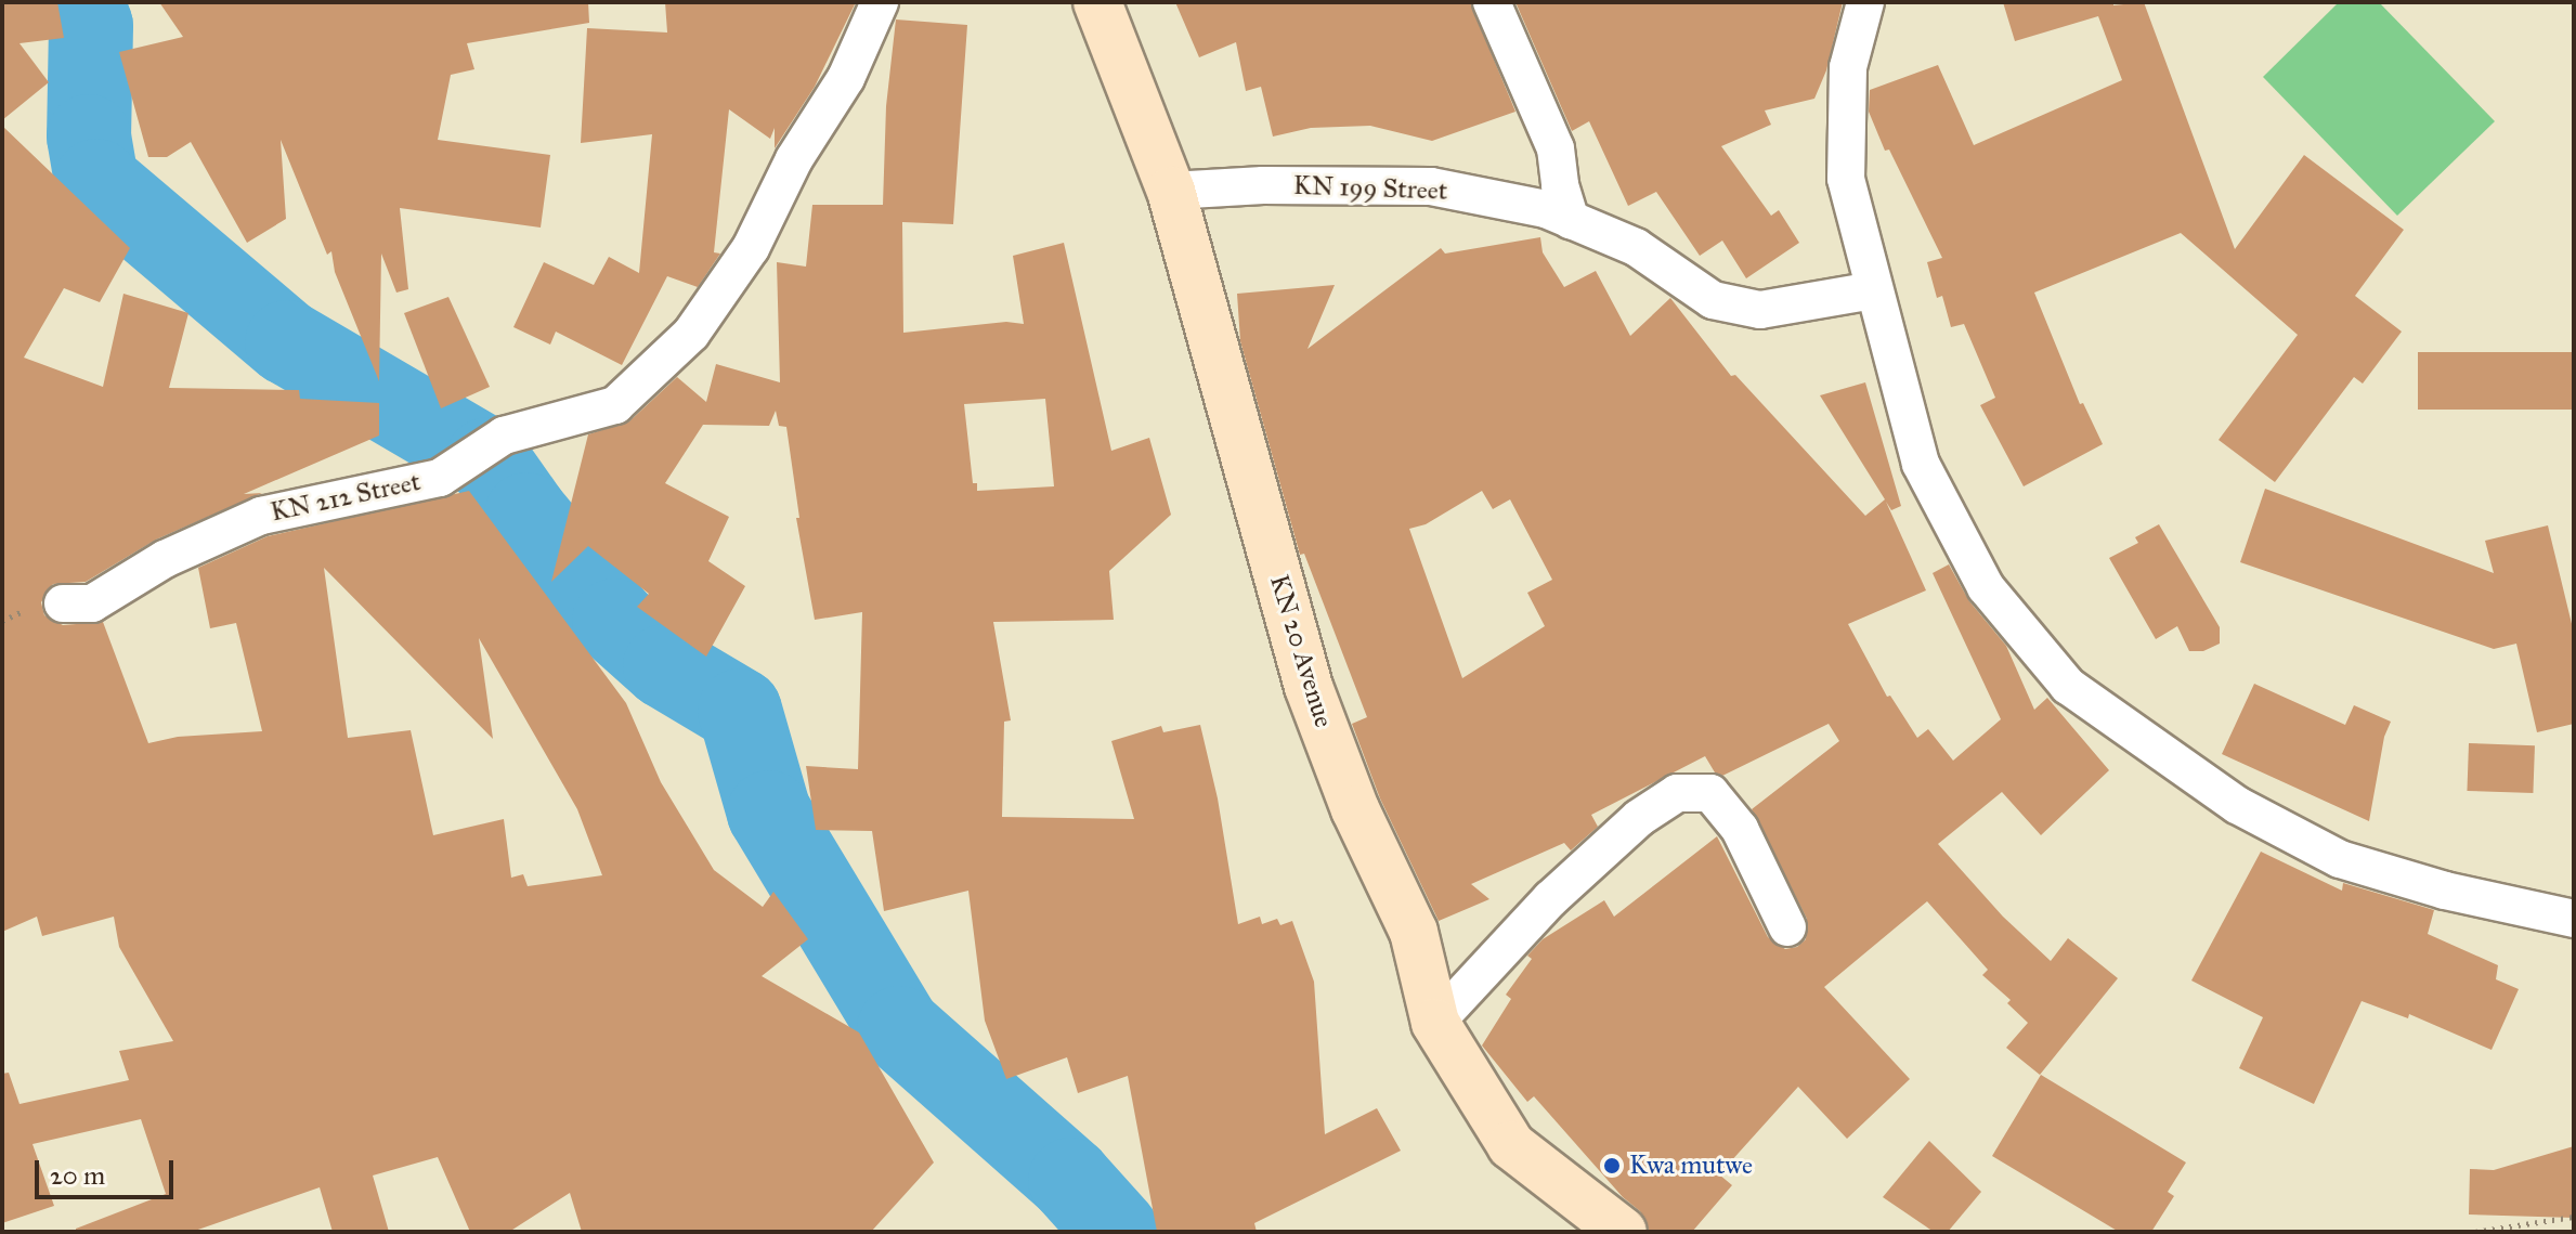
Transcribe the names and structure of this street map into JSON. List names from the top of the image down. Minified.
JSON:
{"streets":{"main road":["KN 20 Avenue"],"street":["KN 199 Street","KN 212 Street"]},"crossings":[["KN 199 Street","KN 20 Avenue"]],"places":["Kwa mutwe"],"scale_bar":"20 m"}
